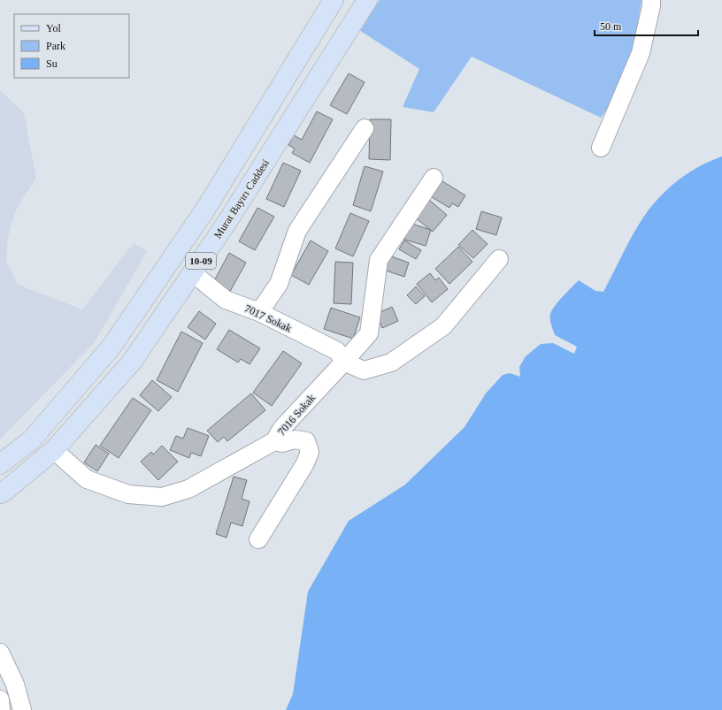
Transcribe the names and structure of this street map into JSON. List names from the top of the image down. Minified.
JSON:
{"streets":{"main road":["Murat Bayırı Caddesi","10-09"],"street":["7017 Sokak","7016 Sokak"]},"crossings":[["Murat Bayırı Caddesi","7017 Sokak"],["Murat Bayırı Caddesi","7016 Sokak"],["7017 Sokak","7016 Sokak"]],"legend":["Yol","Park","Su"],"scale_bar":"50 m"}
